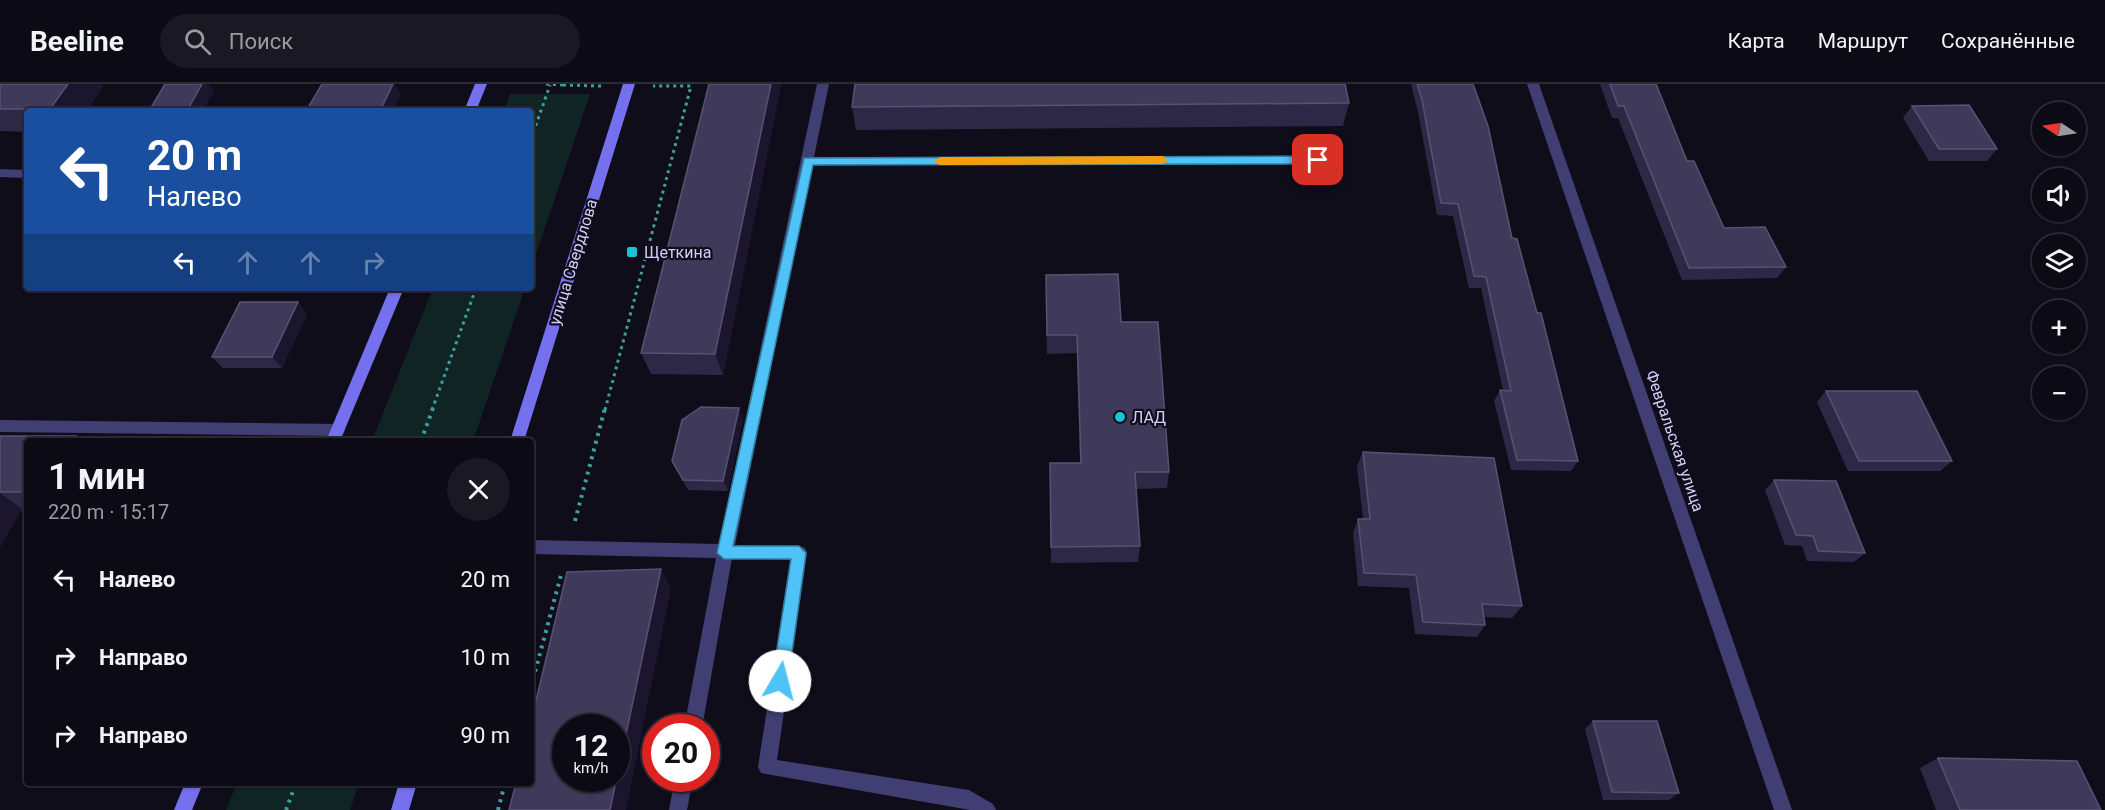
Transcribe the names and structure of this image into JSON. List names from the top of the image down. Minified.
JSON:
{"streets":{"main road":["улица Свердлова"],"street":["Февральская улица"]},"places":{"transit":["Щеткина"],"other":["ЛАД"]},"north":"left","page":{"header":"Beeline","search":"Поиск","nav":["Карта","Маршрут","Сохранённые"],"map_buttons":["+","−"],"turn":["20 m","Налево"],"heading":["1 мин","220 m · 15:17"],"list":[{"name":"Налево","value":"20 m"},{"name":"Направо","value":"10 m"},{"name":"Направо","value":"90 m"}],"speed":"12 km/h","limit":"20"}}
